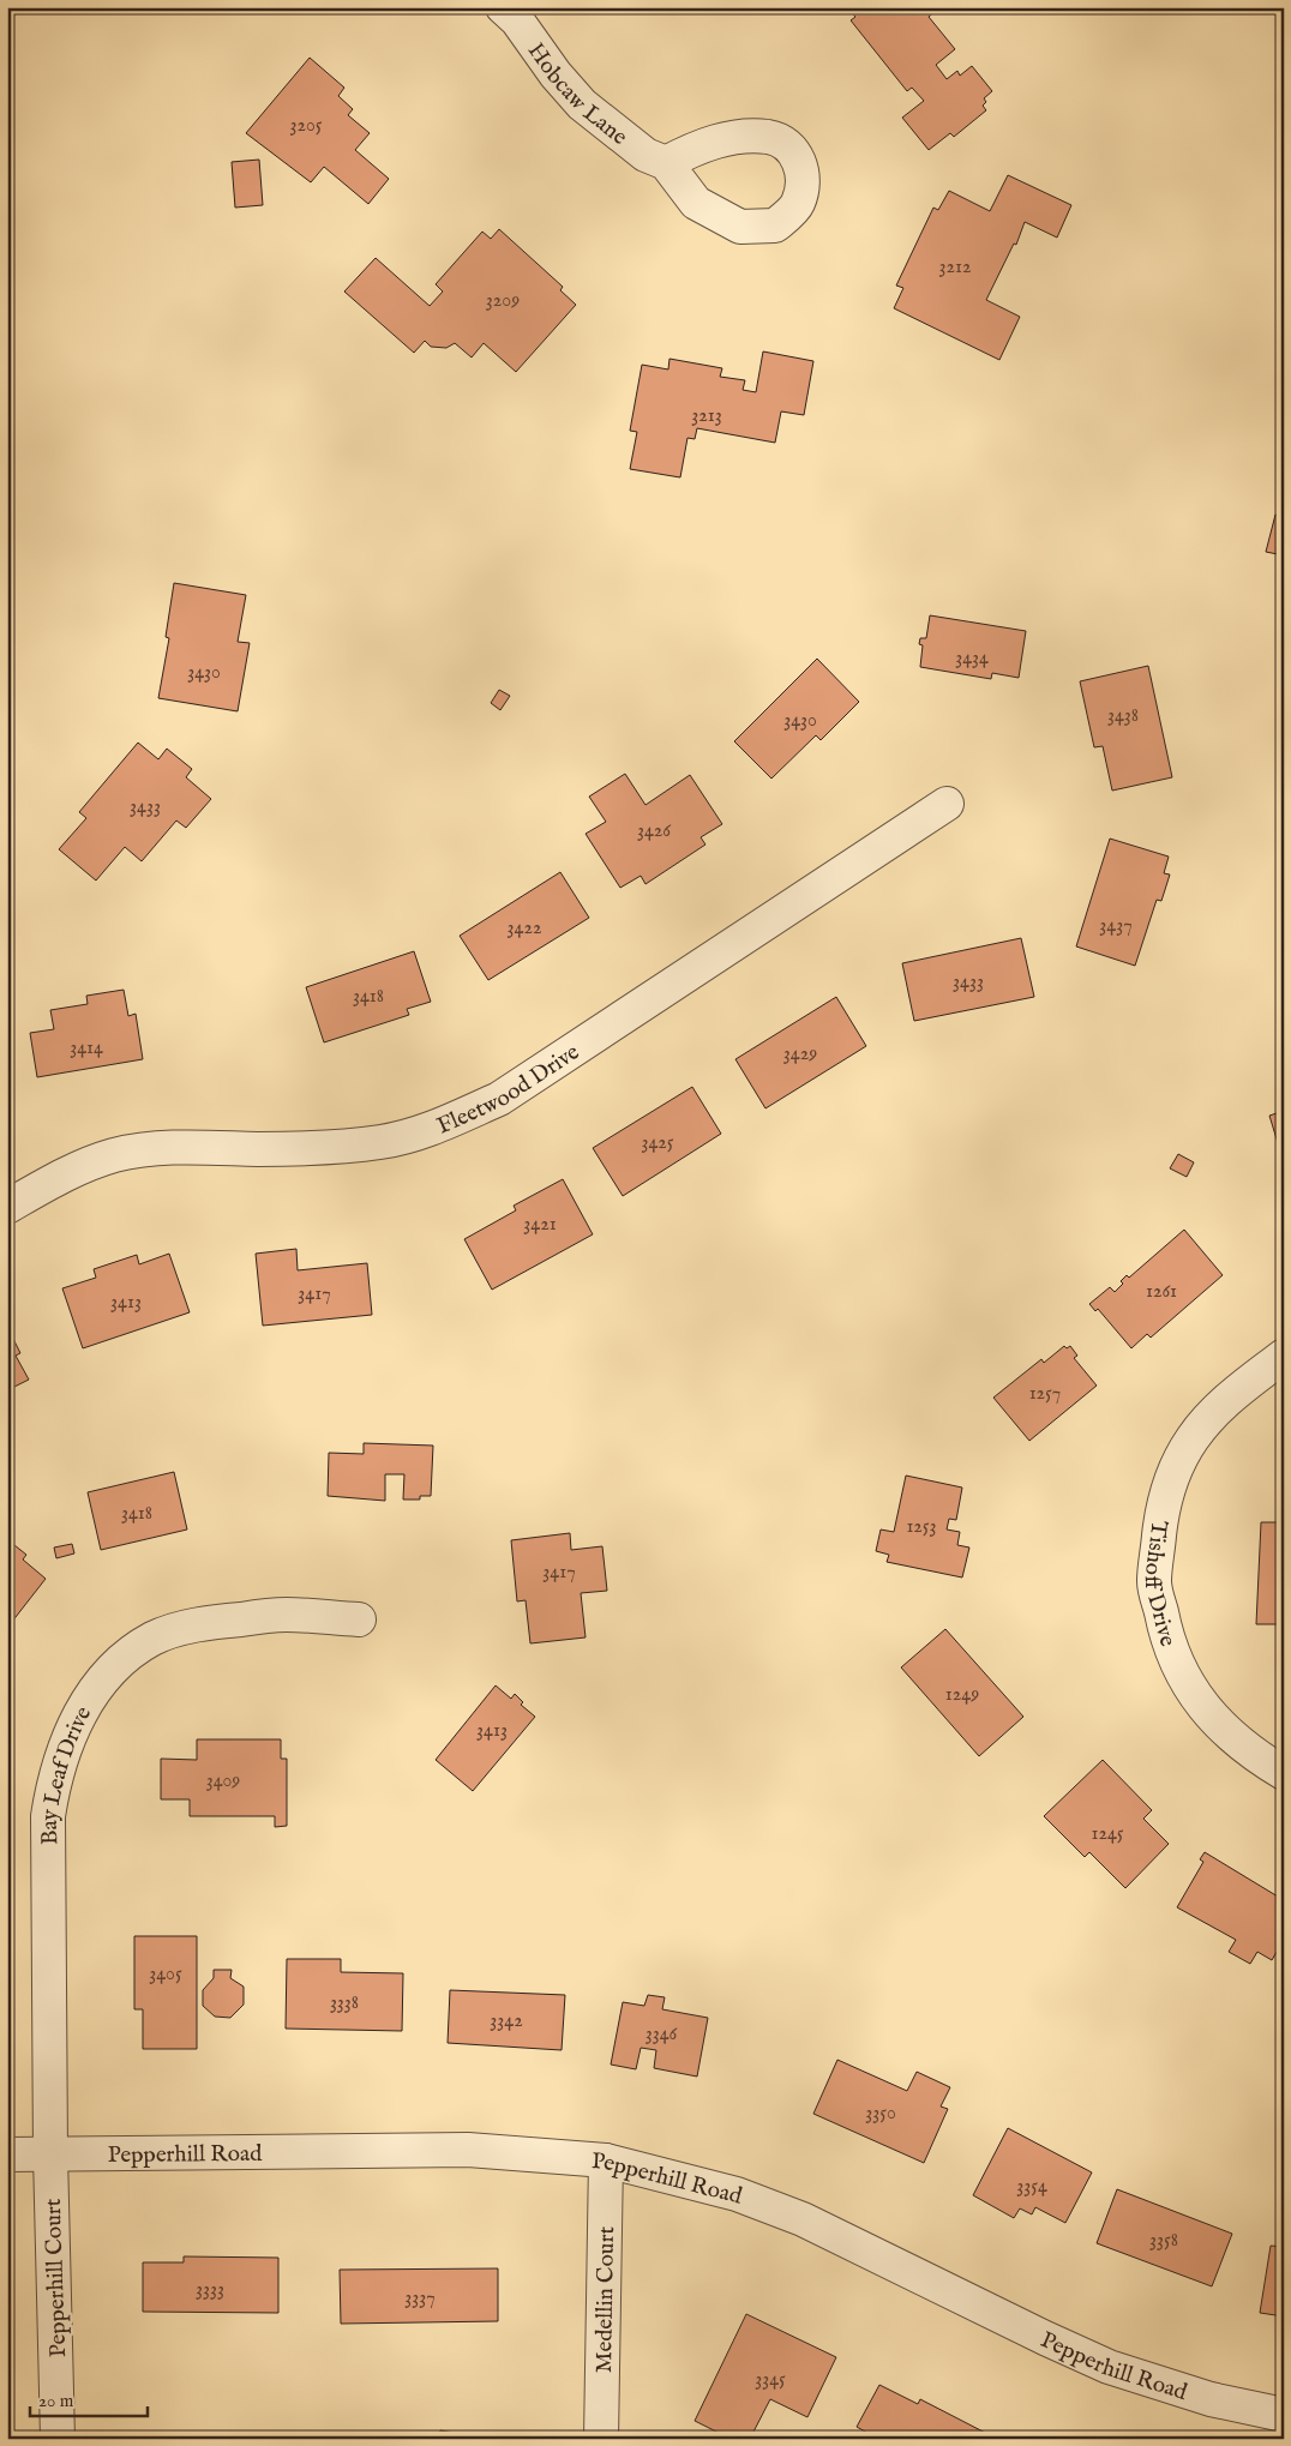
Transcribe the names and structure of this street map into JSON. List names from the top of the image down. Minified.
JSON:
{"streets":{"street":["Hobcaw Lane","Fleetwood Drive","Tishoff Drive","Bay Leaf Drive","Pepperhill Road","Pepperhill Court","Medellin Court"]},"crossings":[["Bay Leaf Drive","Pepperhill Road"],["Bay Leaf Drive","Pepperhill Court"],["Pepperhill Road","Pepperhill Court"],["Pepperhill Road","Medellin Court"]],"house_numbers":["3205","3212","3209","3213","3434","3430","3438","3430","3433","3426","3437","3422","3433","3418","3414","3429","3425","3421","1261","3417","3413","1257","3418","1253","3417","1249","3413","3409","1245","3405","3338","3342","3346","3350","3354","3358","3333","3337","3345"],"scale_bar":"20 m"}
